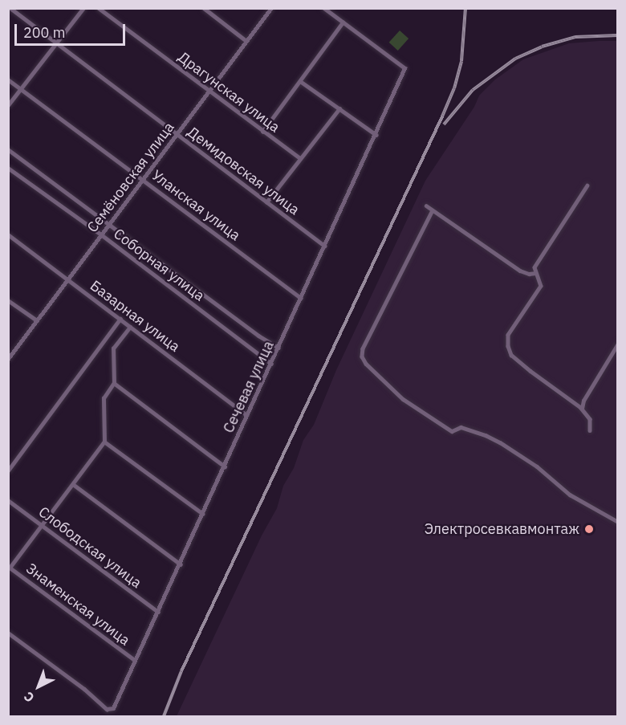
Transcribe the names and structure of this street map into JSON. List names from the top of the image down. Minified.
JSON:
{"streets":{"street":["Драгунская улица","Демидовская улица","Семёновская улица","Уланская улица","Соборная улица","Базарная улица","Сечевая улица","Слободская улица","Знаменская улица"]},"crossings":[["Драгунская улица","Семёновская улица"],["Демидовская улица","Семёновская улица"],["Демидовская улица","Сечевая улица"],["Семёновская улица","Уланская улица"],["Семёновская улица","Соборная улица"],["Семёновская улица","Базарная улица"],["Уланская улица","Сечевая улица"],["Соборная улица","Сечевая улица"],["Базарная улица","Сечевая улица"],["Сечевая улица","Слободская улица"],["Сечевая улица","Знаменская улица"]],"places":["Электросевкавмонтаж"],"scale_bar":"200 m","north":"bottom left"}
